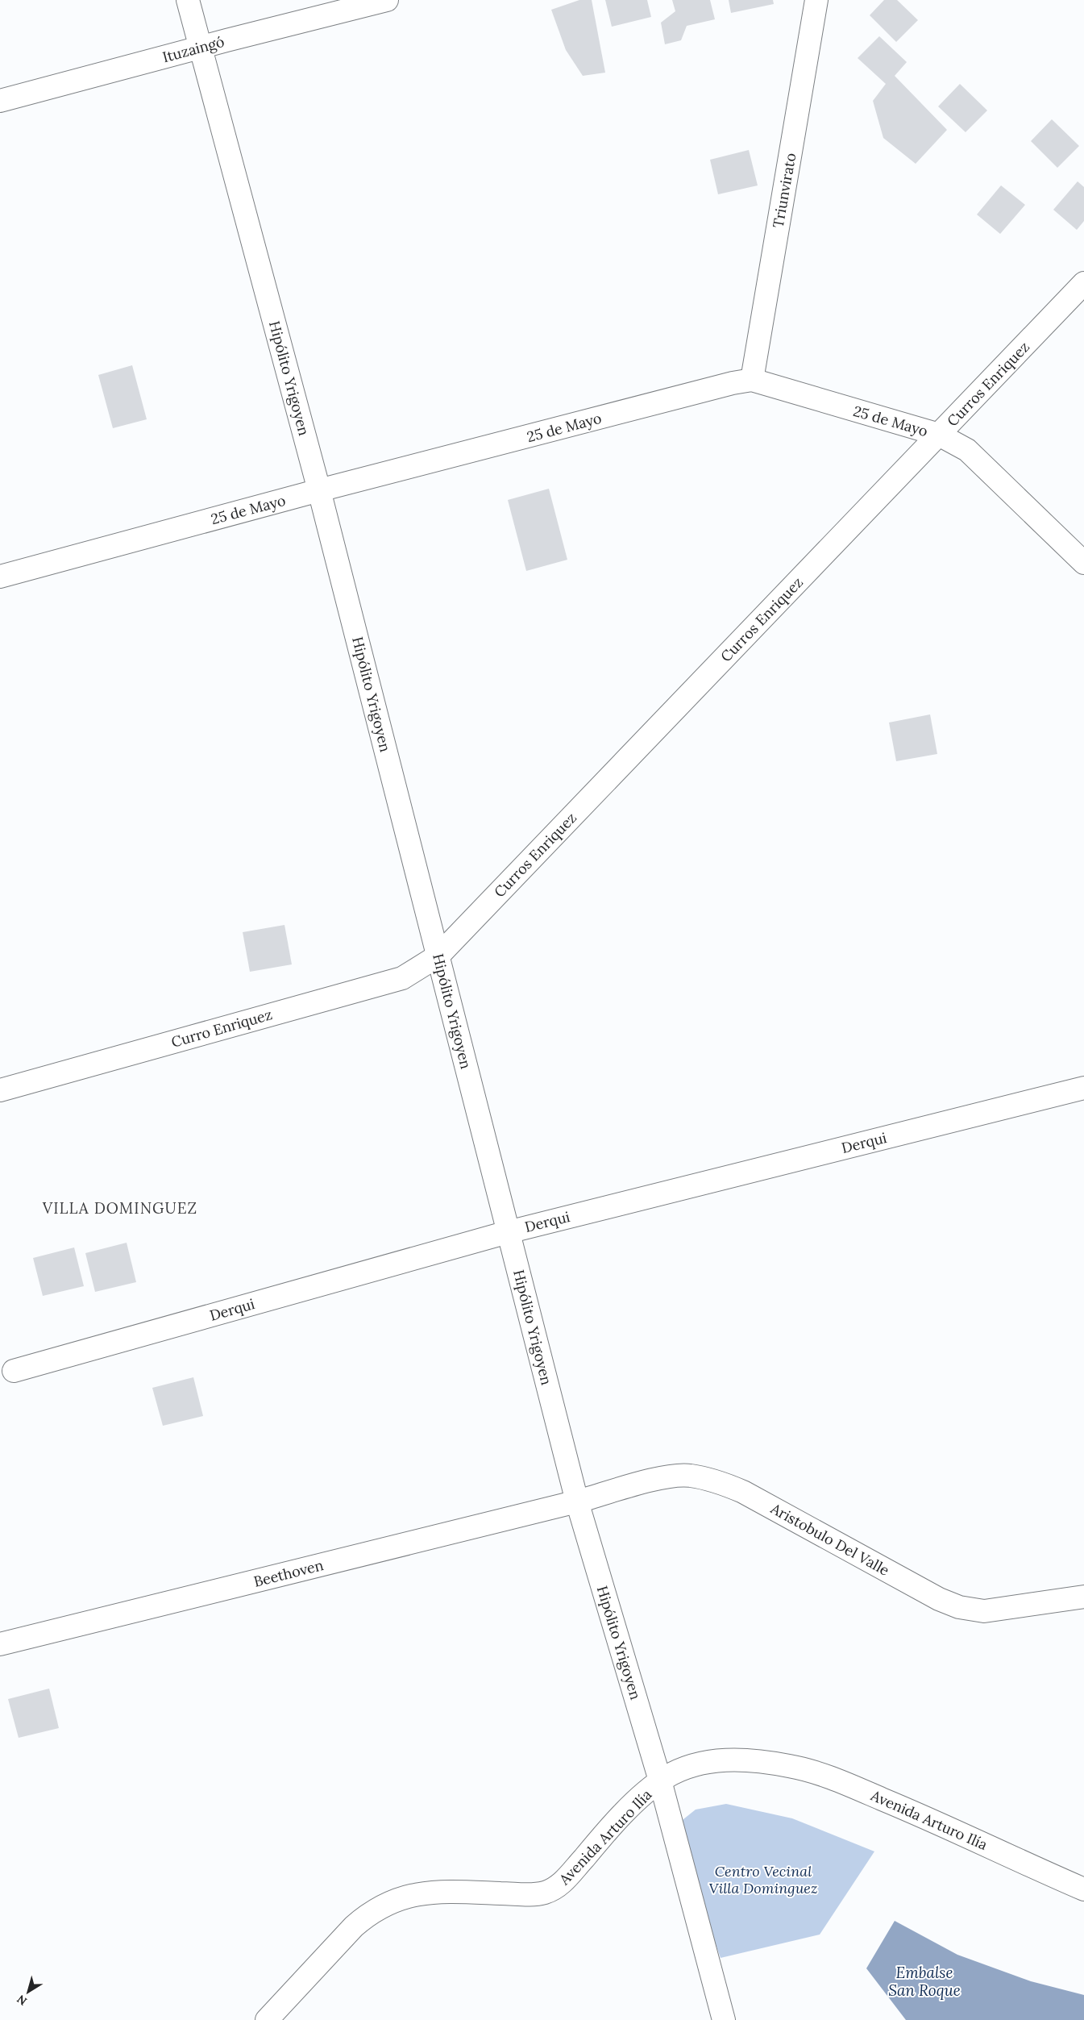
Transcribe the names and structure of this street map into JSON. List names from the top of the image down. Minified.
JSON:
{"streets":{"street":["Ituzaingó","Triunvirato","Hipólito Yrigoyen","Curros Enriquez","25 de Mayo","Curro Enriquez","Derqui","Aristobulo Del Valle","Beethoven","Avenida Arturo Ilía"]},"crossings":[["Ituzaingó","Hipólito Yrigoyen"],["Triunvirato","25 de Mayo"],["Hipólito Yrigoyen","Curros Enriquez"],["Hipólito Yrigoyen","25 de Mayo"],["Hipólito Yrigoyen","Curro Enriquez"],["Hipólito Yrigoyen","Derqui"],["Hipólito Yrigoyen","Aristobulo Del Valle"],["Hipólito Yrigoyen","Beethoven"],["Hipólito Yrigoyen","Avenida Arturo Ilía"],["Curros Enriquez","25 de Mayo"],["Curros Enriquez","Curro Enriquez"],["Aristobulo Del Valle","Beethoven"]],"districts":["VILLA DOMINGUEZ"],"water":["Embalse San Roque"],"parks":["Centro Vecinal Villa Dominguez"],"north":"bottom left"}
